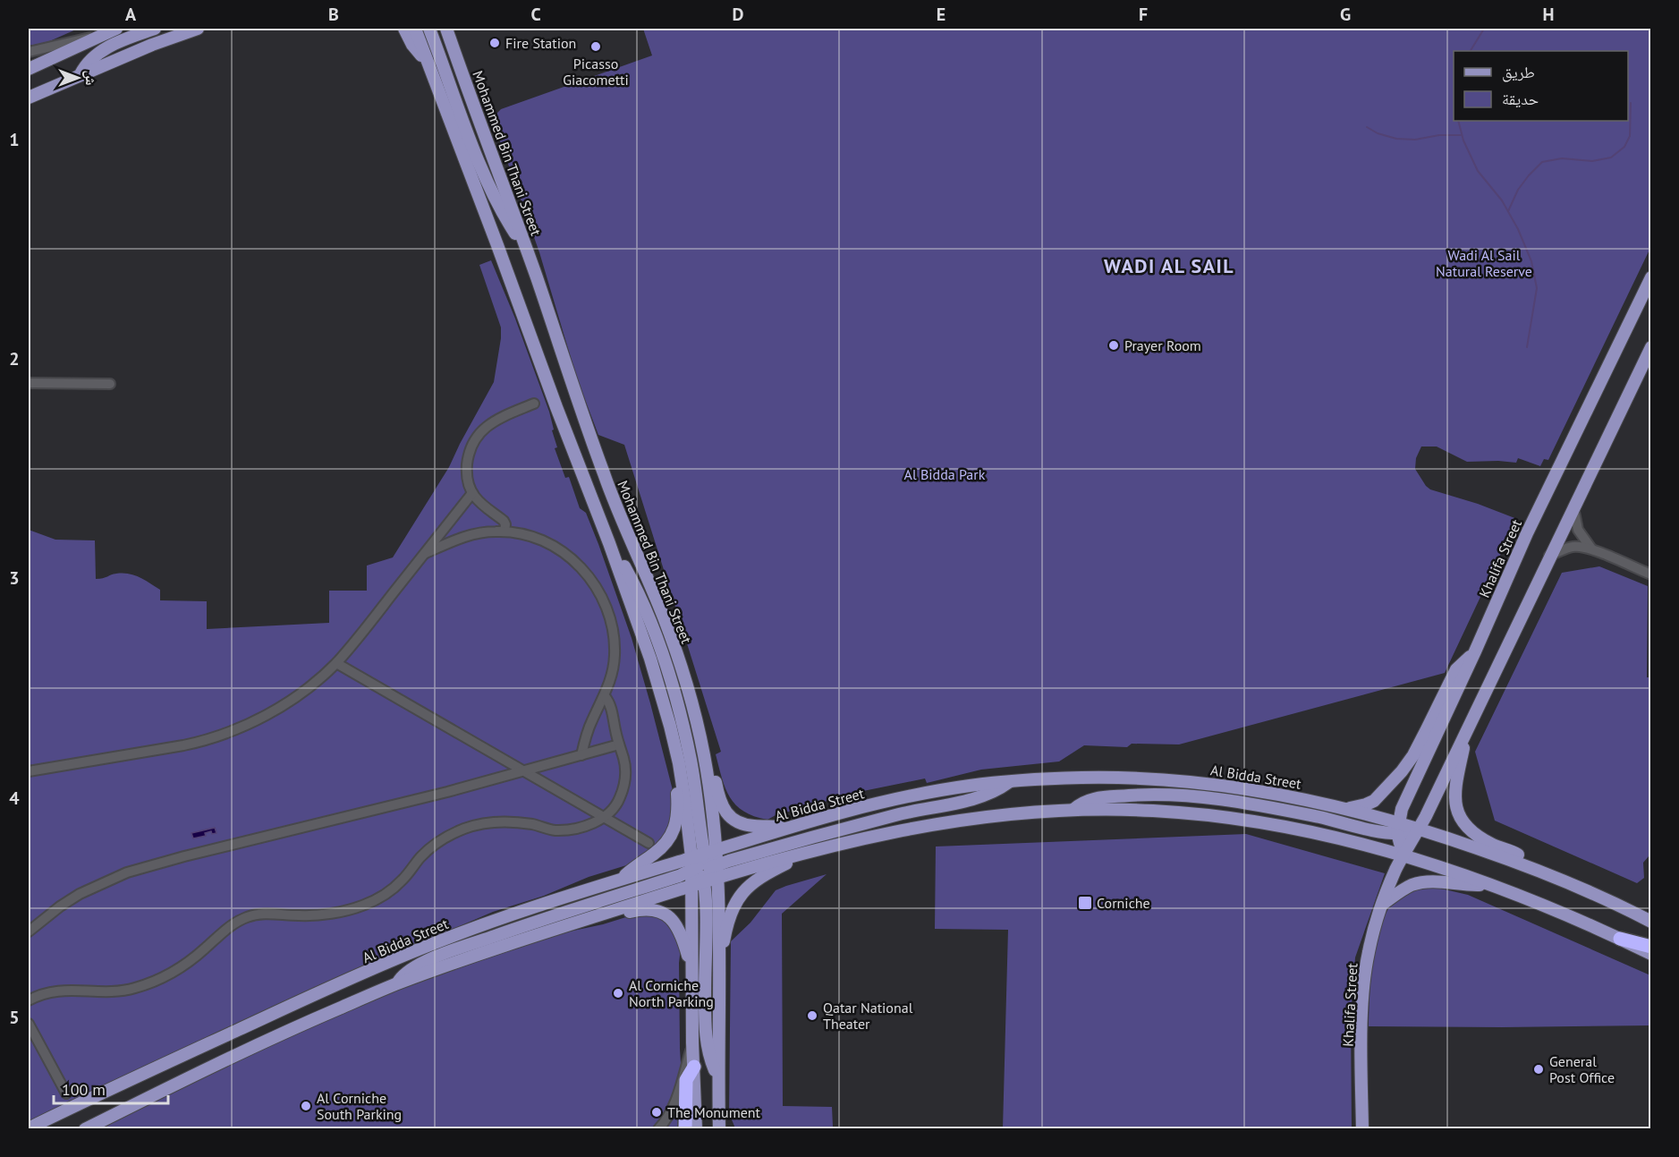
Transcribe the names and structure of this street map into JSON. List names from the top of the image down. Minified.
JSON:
{"streets":{"main road":["Mohammed Bin Thani Street","Khalifa Street","Al Bidda Street"]},"crossings":[["Mohammed Bin Thani Street","Al Bidda Street"],["Khalifa Street","Al Bidda Street"]],"districts":["WADI AL SAIL"],"parks":["Wadi Al Sail Natural Reserve","Al Bidda Park"],"places":{"other":["Fire Station","Picasso Giacometti","Prayer Room","Al Corniche North Parking","Qatar National Theater","General Post Office","Al Corniche South Parking","The Monument"],"transit":["Corniche"]},"legend":["طريق","حديقة"],"scale_bar":"100 m","north":"right","grid":{"columns":["A","B","C","D","E","F","G","H"],"rows":["1","2","3","4","5"]}}
